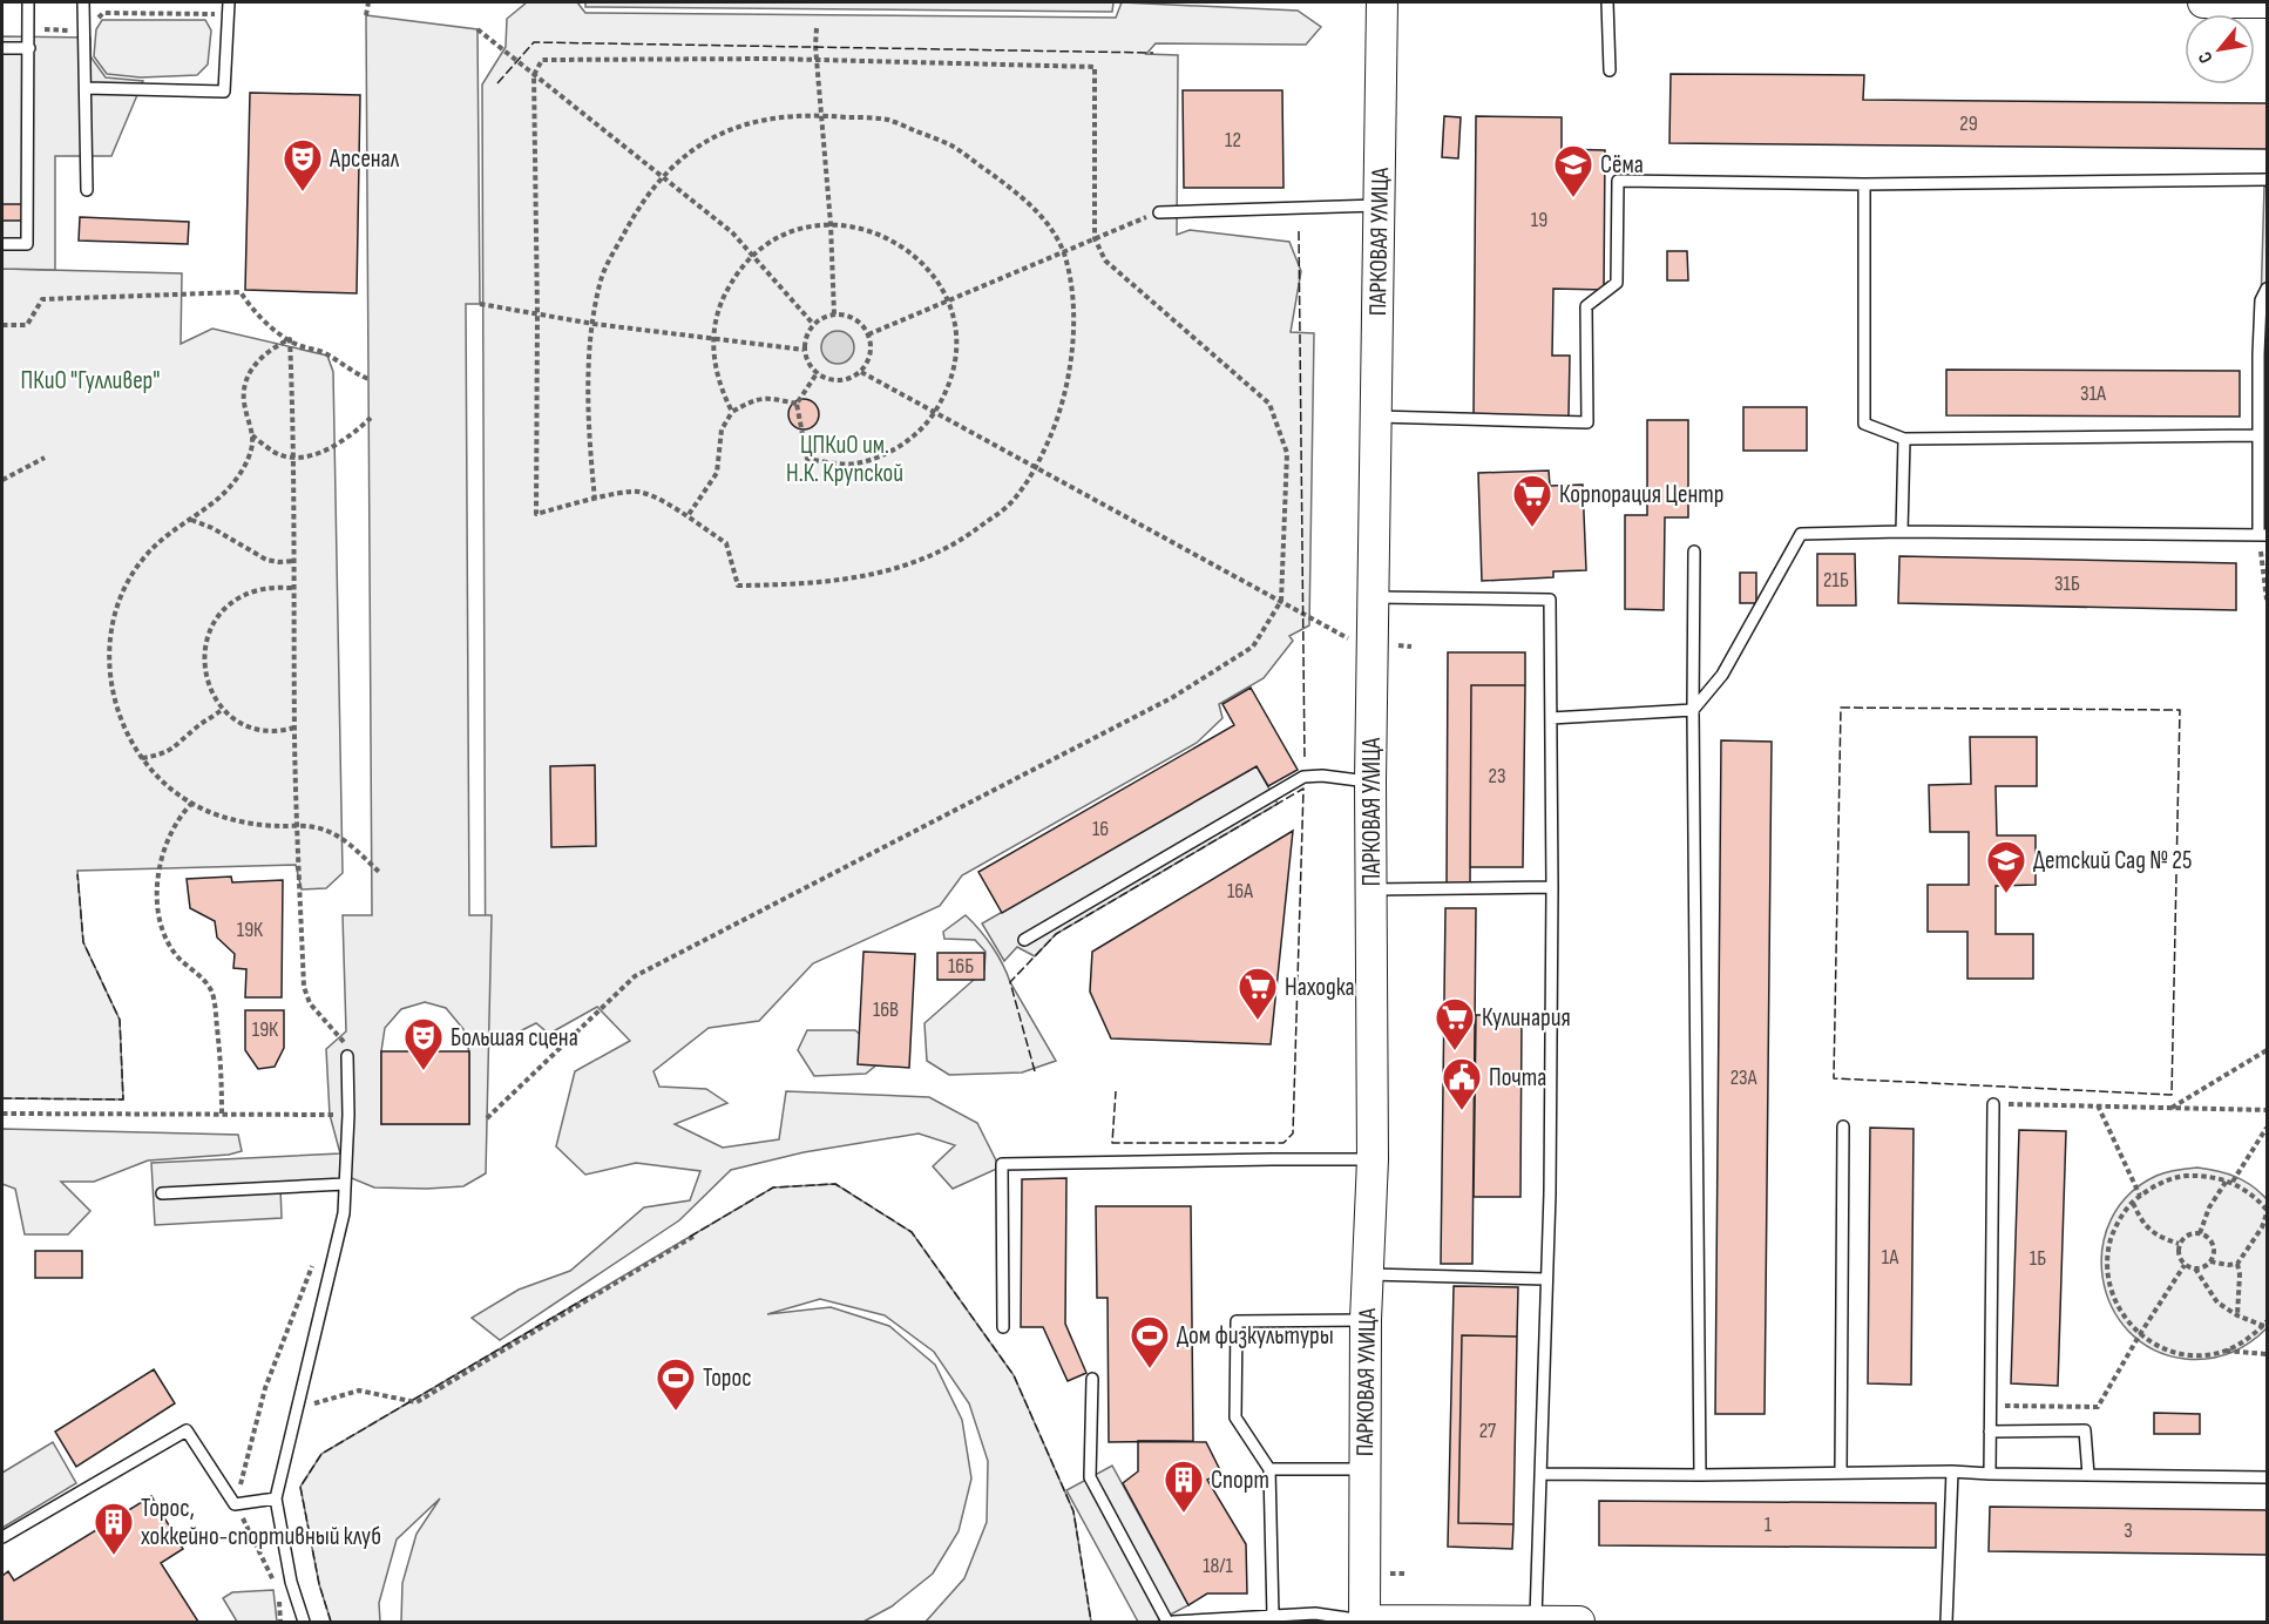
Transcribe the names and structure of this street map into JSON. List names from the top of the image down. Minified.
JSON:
{"streets":{"main road":["ПАРКОВАЯ УЛИЦА"]},"parks":["ПКиО \"Гулливер\"","ЦПКиО им. Н.К. Крупской"],"places":{"theatre":["Арсенал","Большая сцена"],"school or university":["Сёма","Детский Сад № 25"],"supermarket":["Корпорация Центр","Находка","Кулинария"],"public building":["Почта"],"sports":["Дом физкультуры","Торос"],"building":["Спорт","Торос, хоккейно-спортивный клуб"]},"house_numbers":["29","12","19","31А","21Б","31Б","23","16","16А","19К","16Б","16В","19К","23А","1А","1Б","27","1","3","18/1"],"north":"bottom left"}
